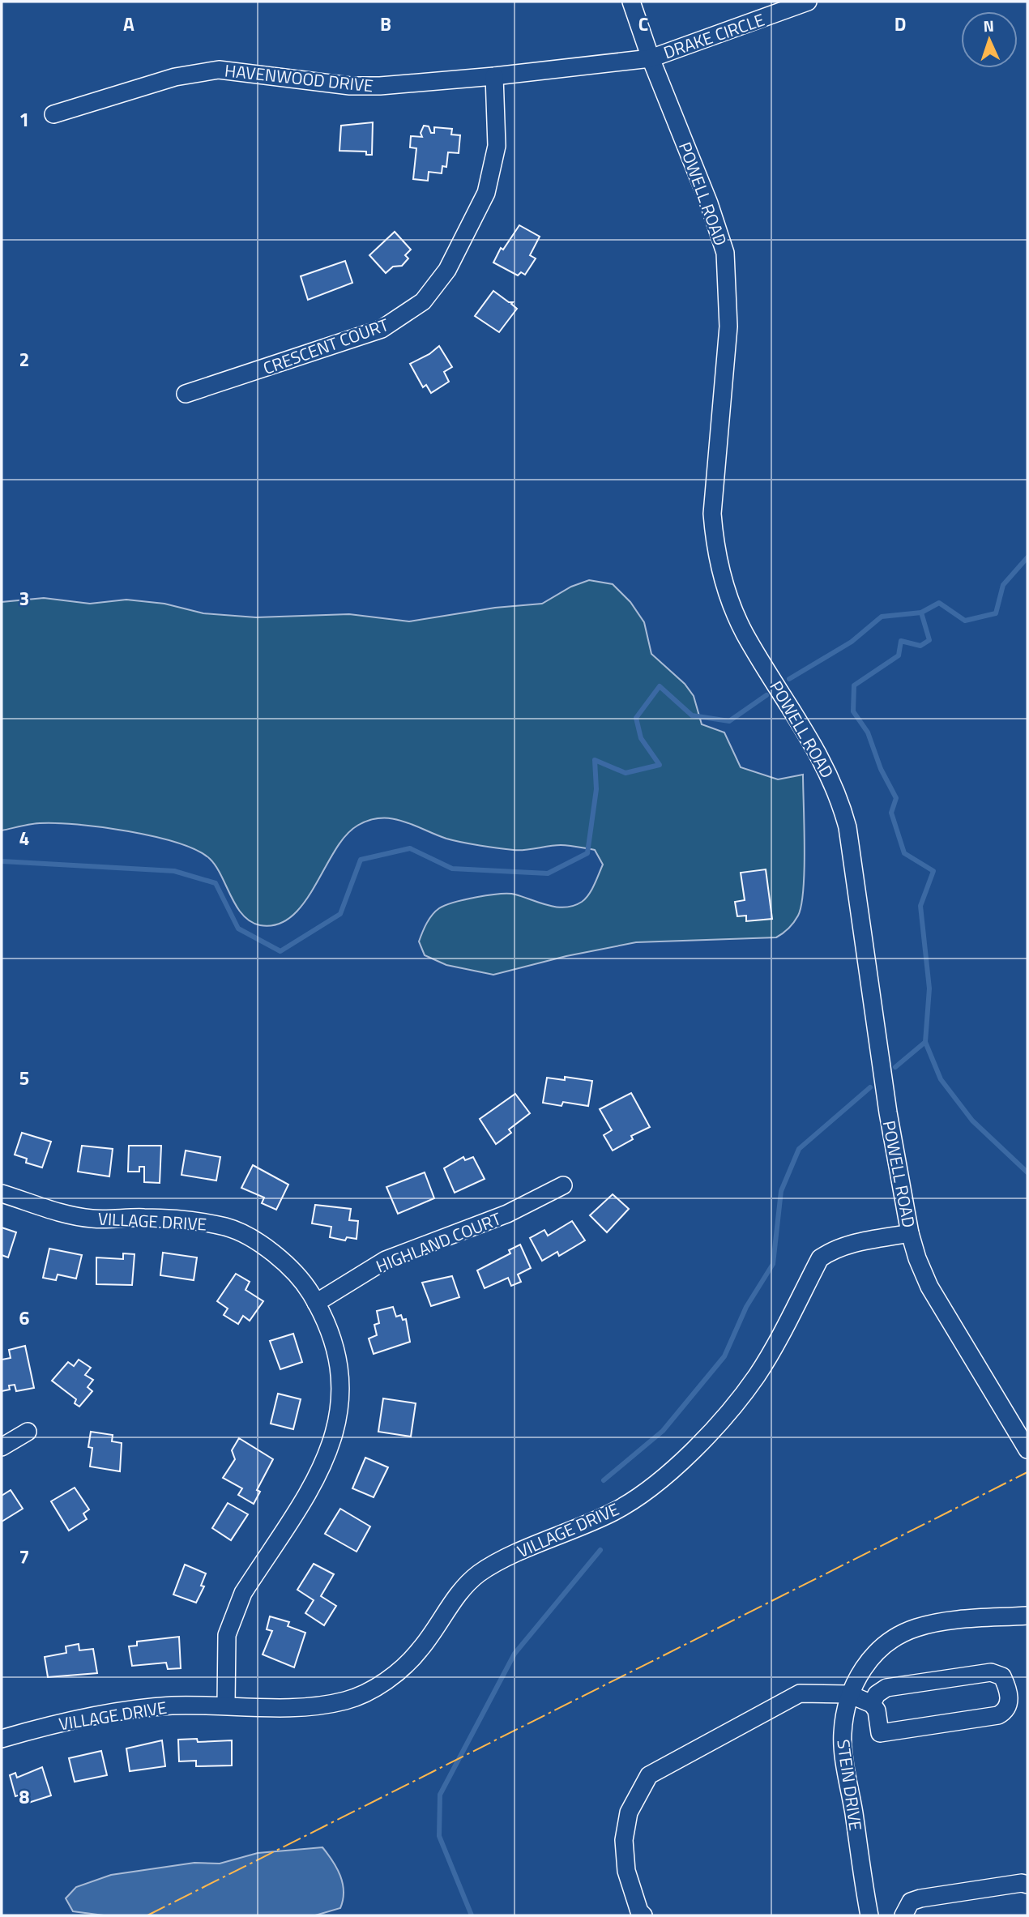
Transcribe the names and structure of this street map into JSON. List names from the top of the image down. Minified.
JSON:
{"streets":{"street":["DRAKE CIRCLE","HAVENWOOD DRIVE","POWELL ROAD","CRESCENT COURT","VILLAGE DRIVE","HIGHLAND COURT","STEIN DRIVE"]},"crossings":[["DRAKE CIRCLE","HAVENWOOD DRIVE"],["DRAKE CIRCLE","POWELL ROAD"],["HAVENWOOD DRIVE","POWELL ROAD"],["HAVENWOOD DRIVE","CRESCENT COURT"],["POWELL ROAD","VILLAGE DRIVE"],["VILLAGE DRIVE","HIGHLAND COURT"]],"north":"top","grid":{"columns":["A","B","C","D"],"rows":["1","2","3","4","5","6","7","8"]}}
